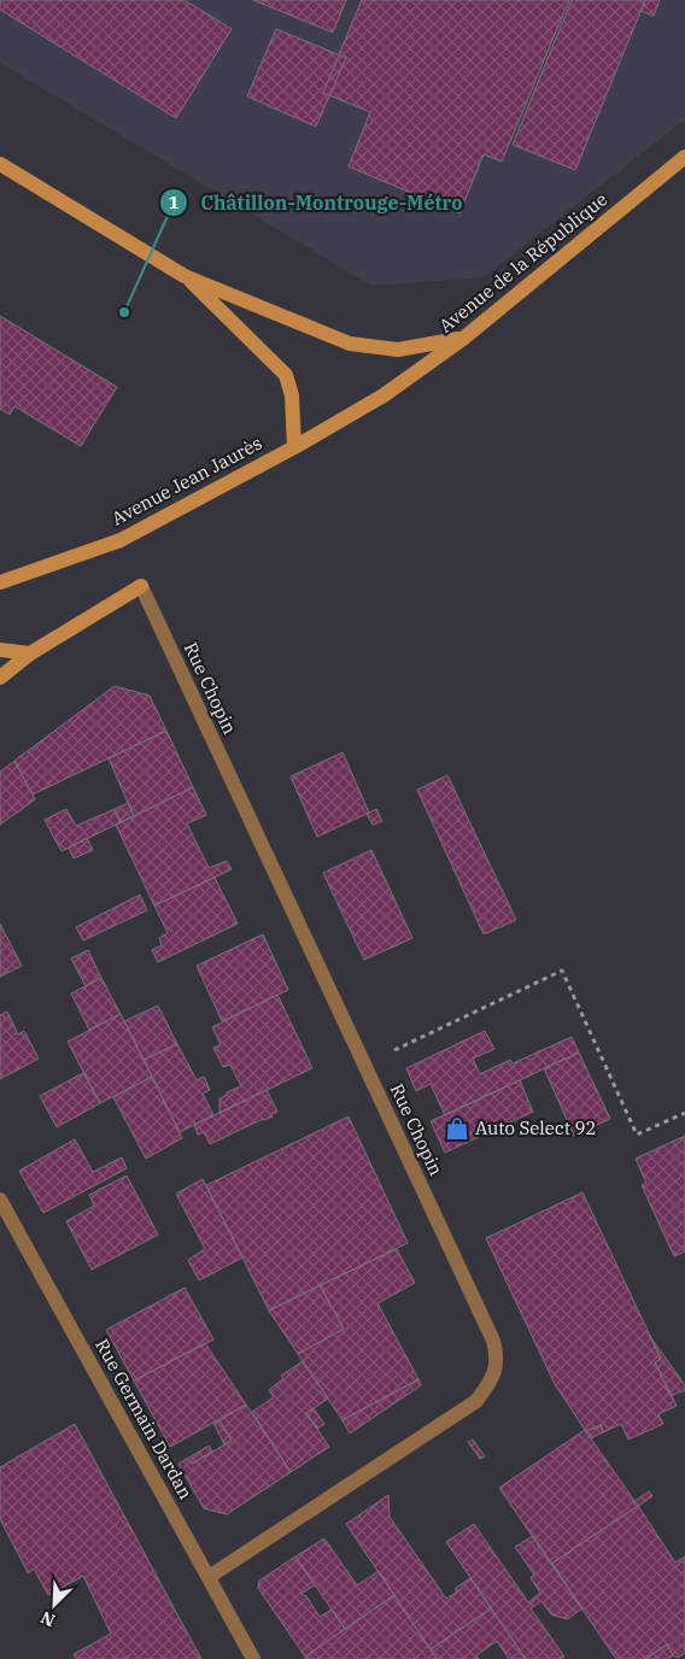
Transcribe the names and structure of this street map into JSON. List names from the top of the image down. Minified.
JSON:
{"streets":{"main road":["Avenue de la République","Avenue Jean Jaurès"],"street":["Rue Chopin","Rue Germain Dardan"]},"crossings":[["Avenue de la République","Avenue Jean Jaurès"],["Rue Chopin","Rue Germain Dardan"]],"places":{"other":["Châtillon-Montrouge-Métro"],"shop":["Auto Select 92"]},"north":"bottom left"}
